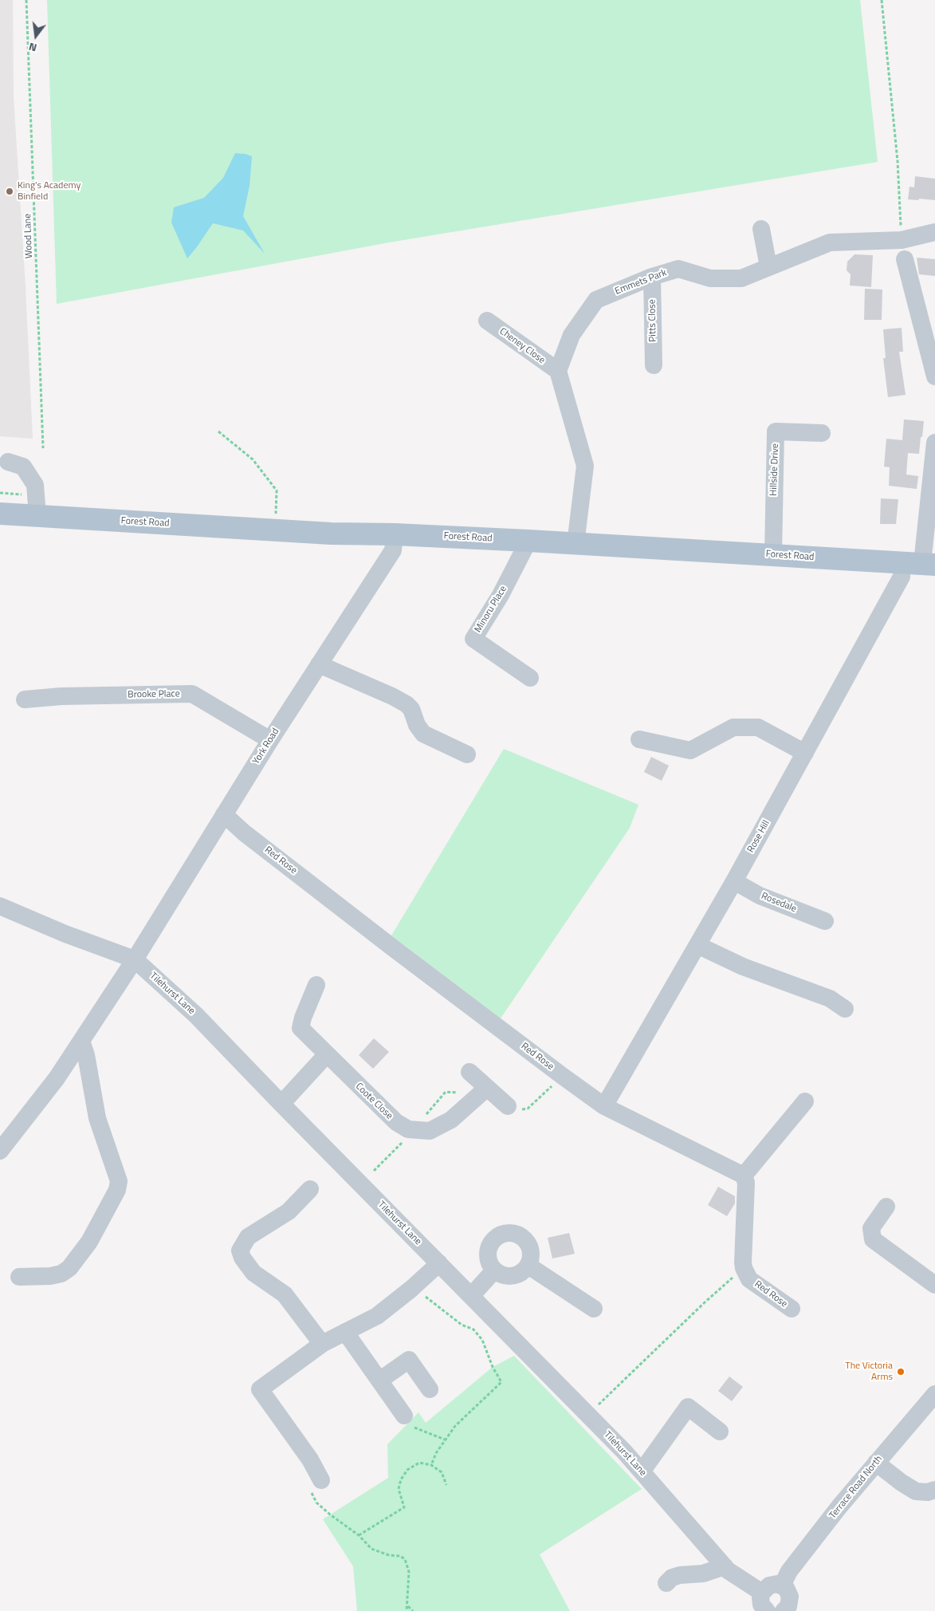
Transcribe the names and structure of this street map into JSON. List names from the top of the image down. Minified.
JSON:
{"streets":{"main road":["Forest Road"],"street":["Emmets Park","Pitts Close","Cheney Close","Hillside Drive","Minoru Place","Brooke Place","York Road","Rose Hill","Red Rose","Rosedale","Tilehurst Lane","Coote Close","Terrace Road North"],"path":["Wood Lane"]},"crossings":[["Emmets Park","Pitts Close"],["Emmets Park","Cheney Close"],["Hillside Drive","Forest Road"],["Forest Road","Minoru Place"],["Forest Road","York Road"],["Forest Road","Rose Hill"],["Brooke Place","York Road"],["York Road","Red Rose"],["York Road","Tilehurst Lane"],["Rose Hill","Red Rose"],["Rose Hill","Rosedale"]],"places":["King's Academy Binfield","The Victoria Arms"],"north":"bottom"}
